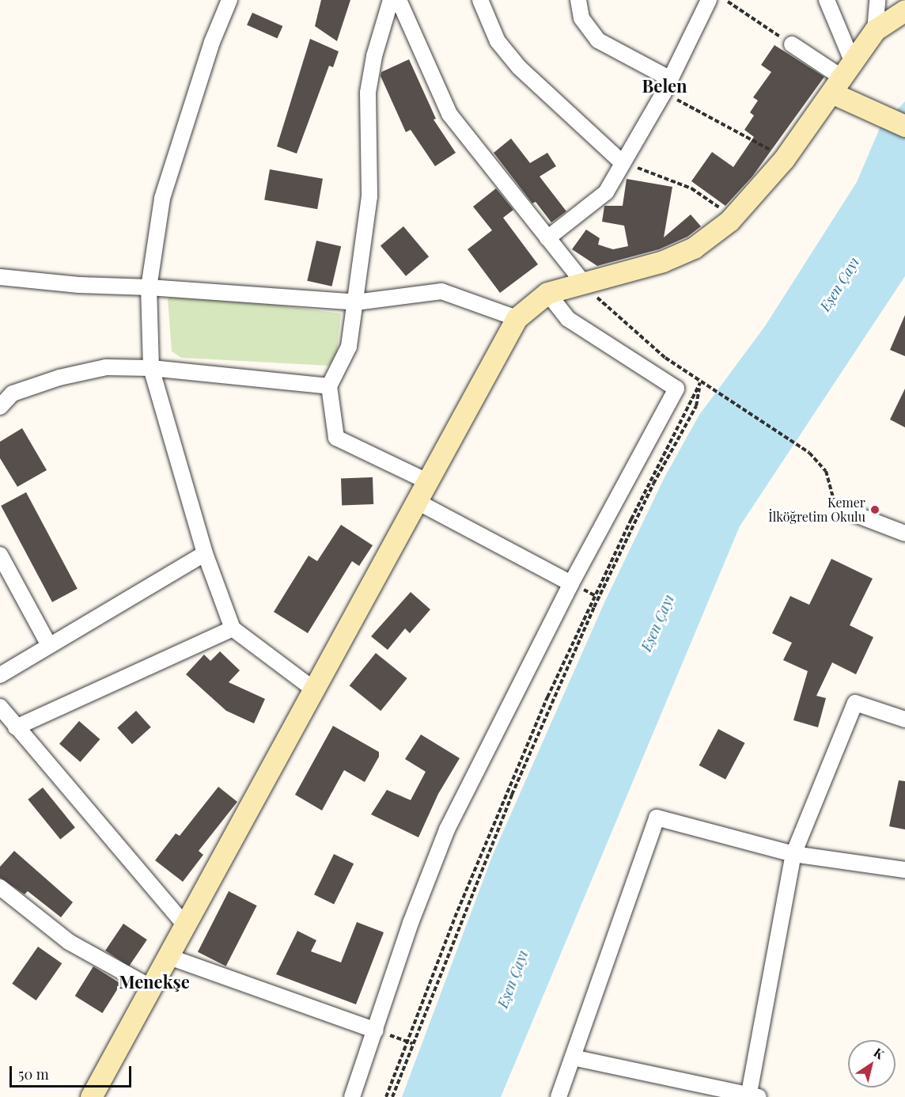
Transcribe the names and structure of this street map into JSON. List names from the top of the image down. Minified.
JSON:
{"districts":["Belen","Menekşe"],"water":["Eşen Çayı"],"places":["Kemer İlköğretim Okulu"],"scale_bar":"50 m","north":"top right"}
